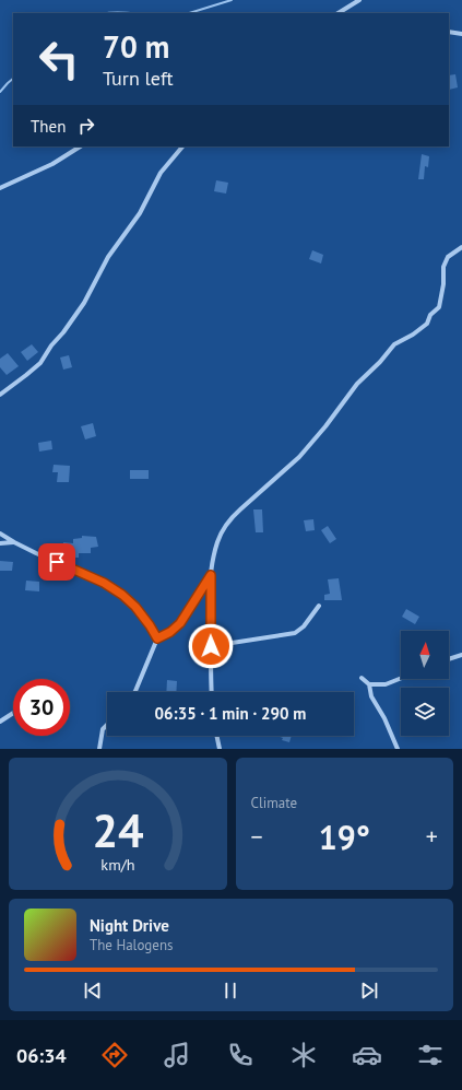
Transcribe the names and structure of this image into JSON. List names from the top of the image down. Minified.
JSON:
{"north":"top","page":{"turn":["70 m","Turn left"],"then":"Then","limit":"30","trip":"06:35 · 1 min · 290 m","tile":"Climate","heat":["−","19°","+"],"song":["Night Drive","The Halogens"],"tabs":"06:34","gauge":["24","km/h"]}}
